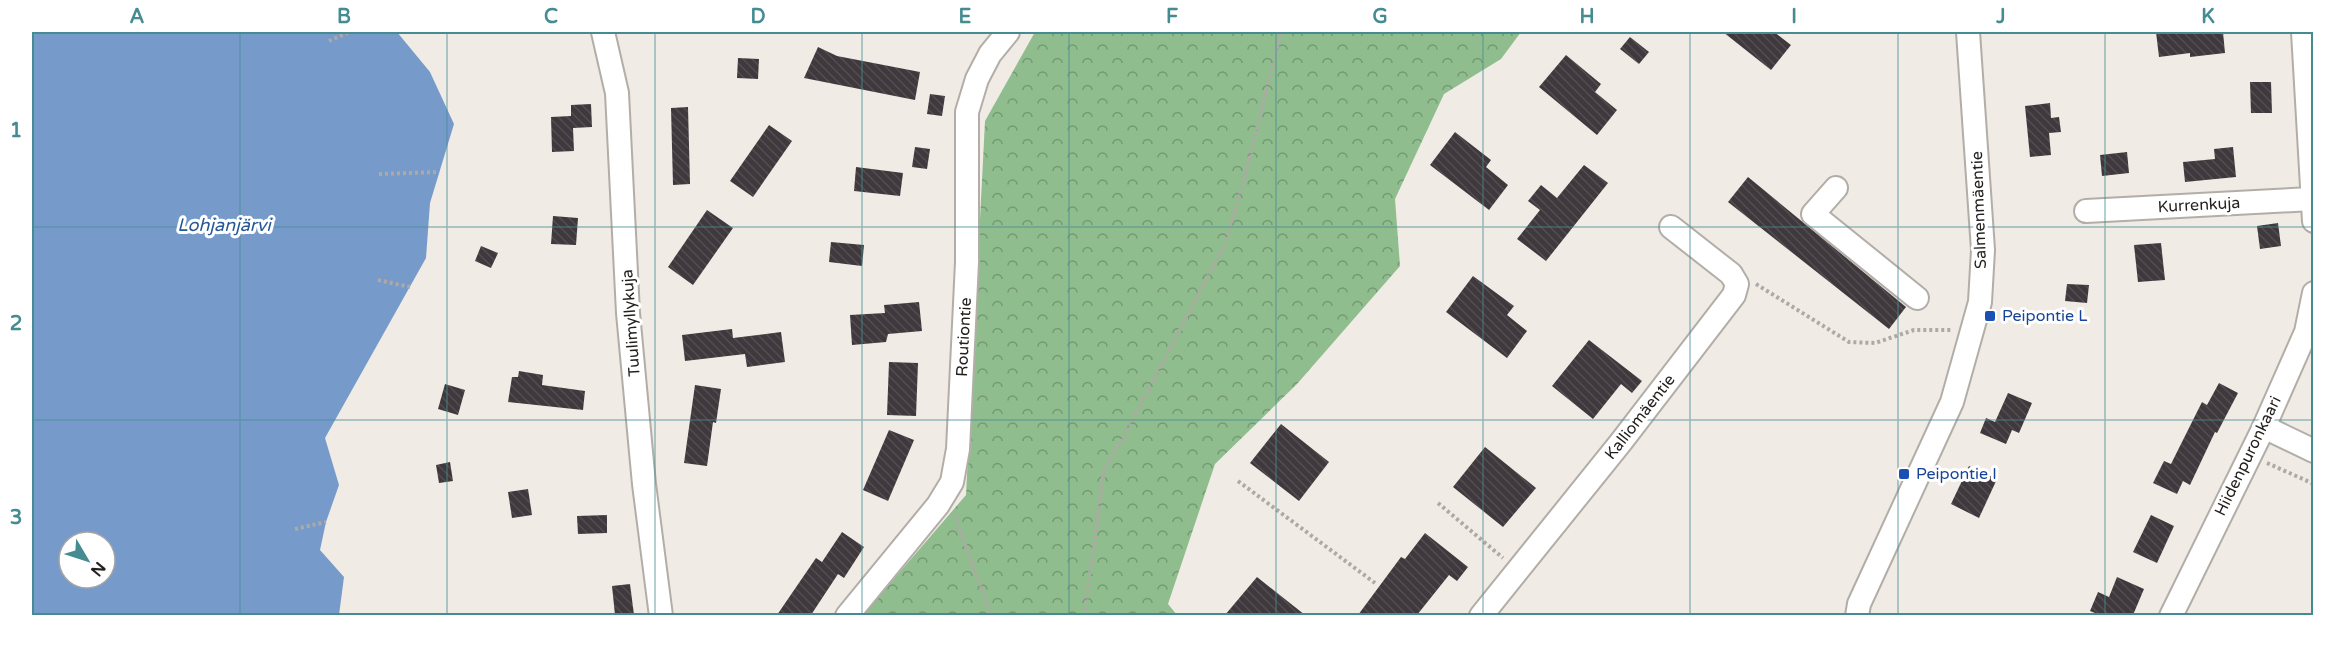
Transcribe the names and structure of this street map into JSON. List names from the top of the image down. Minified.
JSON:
{"streets":{"street":["Kurrenkuja","Salmenmäentie","Tuulimyllykuja","Routiontie","Kalliomäentie","Hiidenpuronkaari"]},"water":["Lohjanjärvi"],"places":{"transit":["Peipontie L","Peipontie I"]},"north":"bottom right","grid":{"columns":["A","B","C","D","E","F","G","H","I","J","K"],"rows":["1","2","3"]}}
